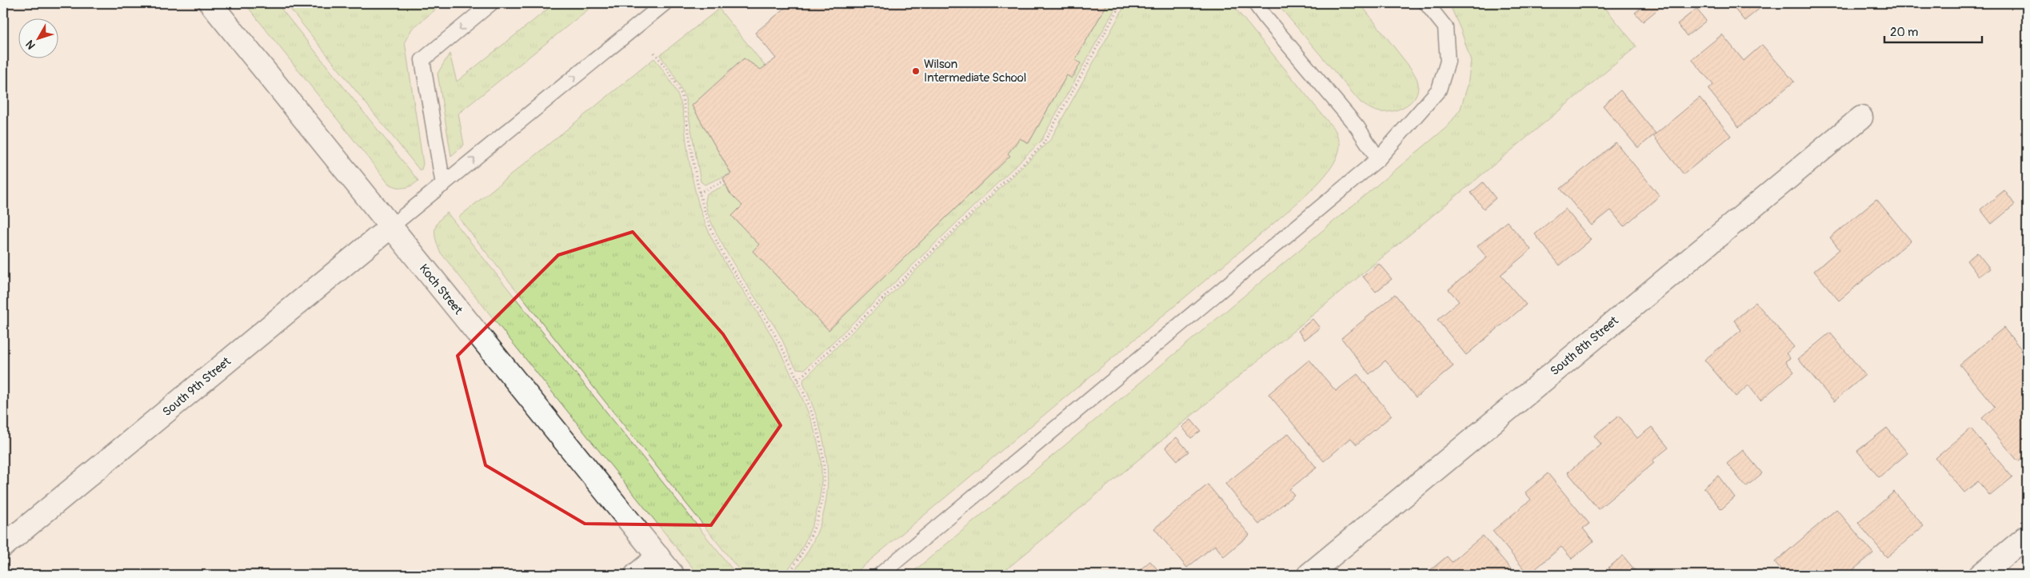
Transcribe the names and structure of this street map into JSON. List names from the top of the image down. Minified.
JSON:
{"streets":{"street":["Koch Street","South 8th Street","South 9th Street"]},"crossings":[["Koch Street","South 9th Street"]],"places":["Wilson Intermediate School"],"scale_bar":"20 m","north":"bottom left"}
